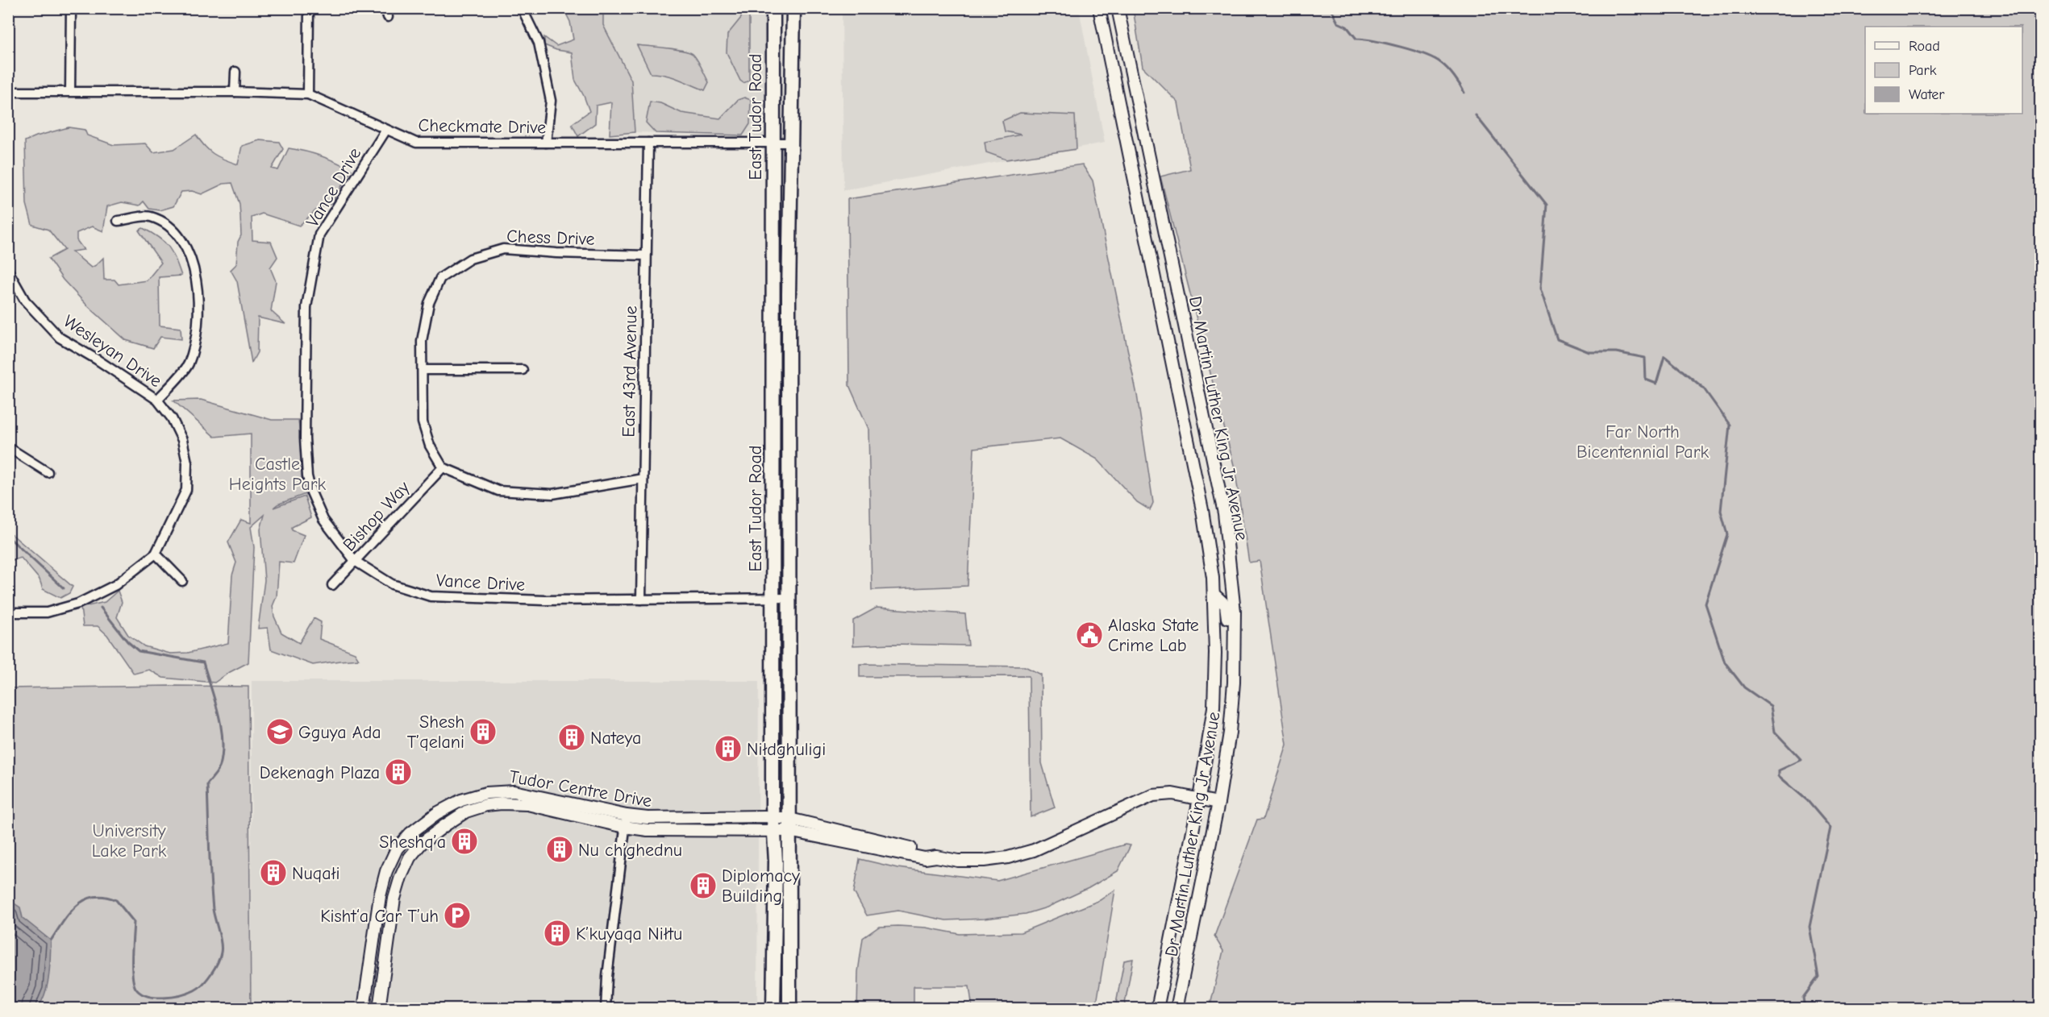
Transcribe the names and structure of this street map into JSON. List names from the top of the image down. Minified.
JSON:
{"streets":{"main road":["East Tudor Road"],"street":["Checkmate Drive","Vance Drive","Chess Drive","Wesleyan Drive","East 43rd Avenue","Dr Martin Luther King Jr Avenue","Bishop Way","Tudor Centre Drive"]},"crossings":[["East Tudor Road","Checkmate Drive"],["East Tudor Road","Vance Drive"],["East Tudor Road","Tudor Centre Drive"],["Checkmate Drive","Vance Drive"],["Checkmate Drive","East 43rd Avenue"],["Vance Drive","East 43rd Avenue"],["Vance Drive","Bishop Way"],["Chess Drive","East 43rd Avenue"],["Chess Drive","Bishop Way"],["Dr Martin Luther King Jr Avenue","Tudor Centre Drive"]],"parks":["Far North Bicentennial Park","Castle Heights Park","University Lake Park"],"places":{"public building":["Alaska State Crime Lab"],"school or university":["Gguya Ada"],"building":["Shesh T’qelani","Nateya","Niłdghuligi","Dekenagh Plaza","Sheshq’a","Nu ch’ghednu","Nuqałi","Diplomacy Building","K’kuyaqa Niłtu"],"parking":["Kisht‘a Car T’uh"]},"legend":["Road","Park","Water"]}
